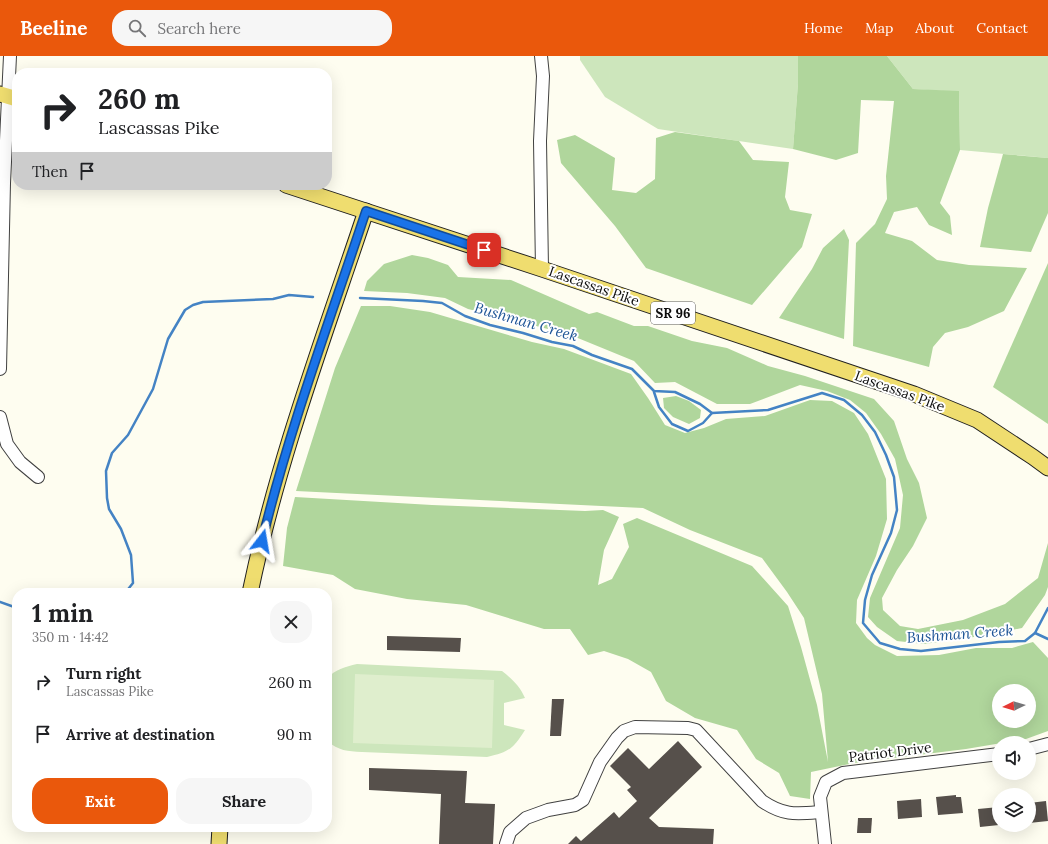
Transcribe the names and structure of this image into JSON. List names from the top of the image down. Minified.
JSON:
{"streets":{"main road":["Lascassas Pike","SR 96"],"street":["Patriot Drive"]},"water":["Bushman Creek"],"north":"left","page":{"header":"Beeline","search":"Search here","nav":["Home","Map","About","Contact"],"turn":["260 m","Lascassas Pike"],"then":"Then","heading":["1 min","350 m · 14:42"],"list":[{"name":"Turn right","note":"Lascassas Pike","value":"260 m"},{"name":"Arrive at destination","value":"90 m"}],"buttons":["Exit","Share"]}}
